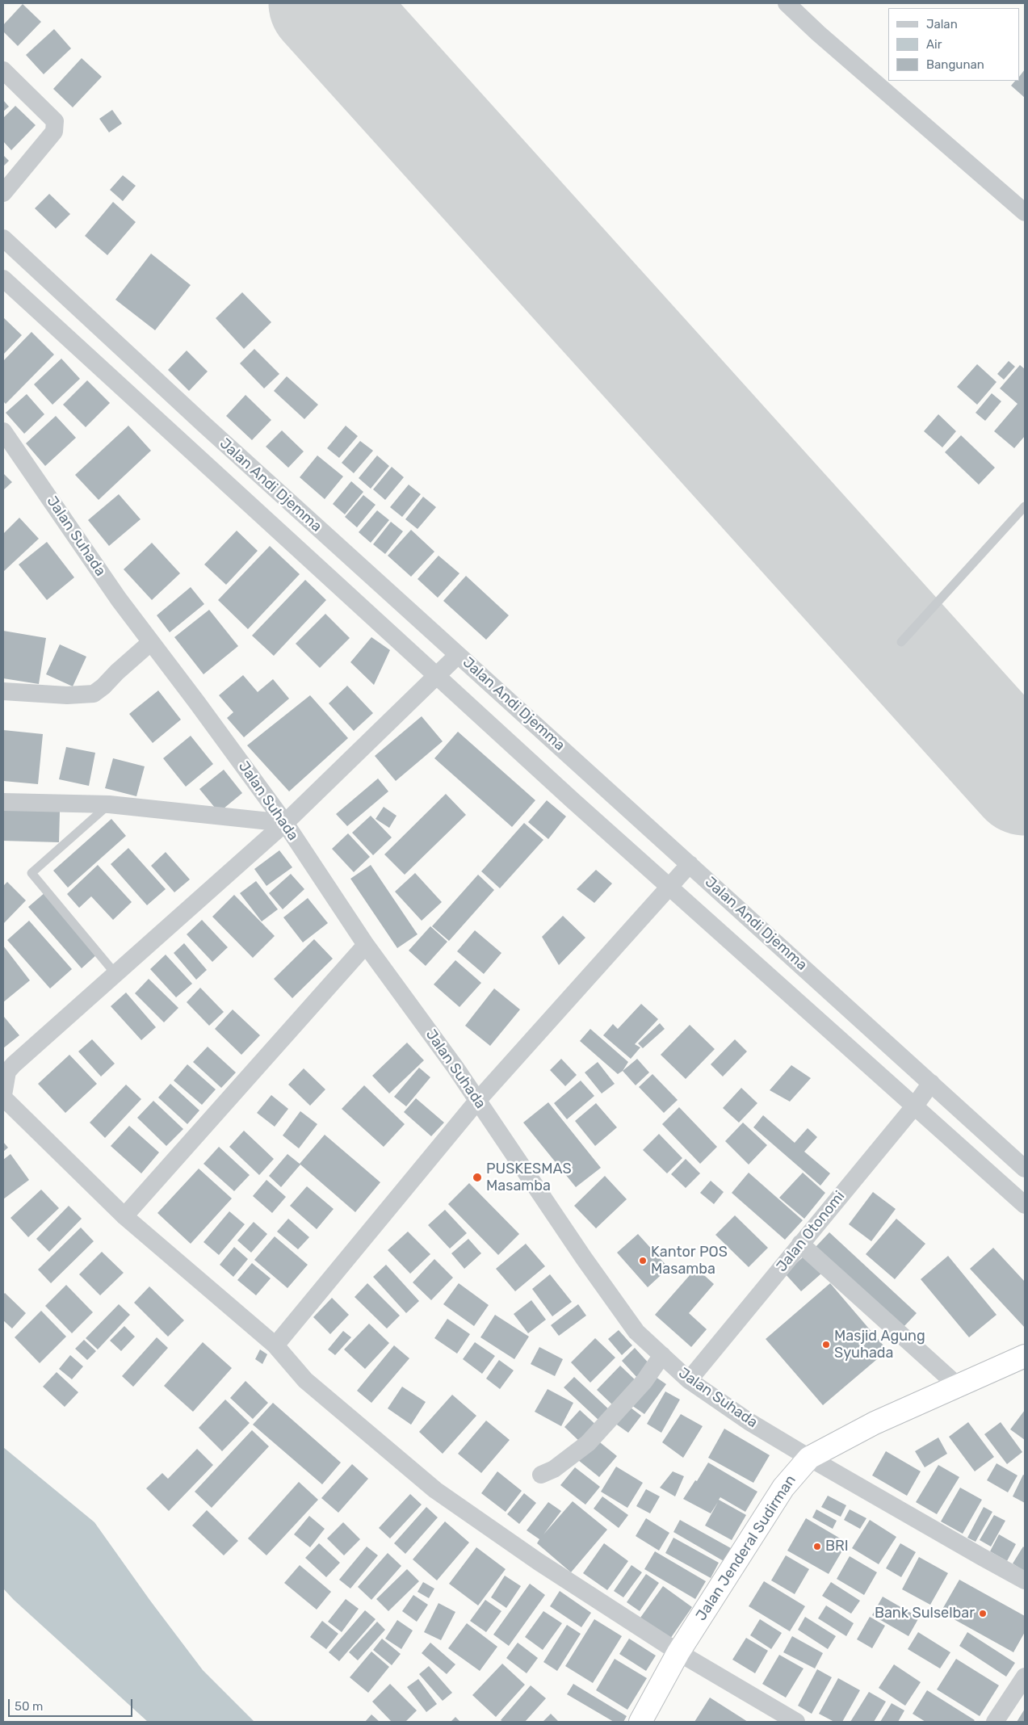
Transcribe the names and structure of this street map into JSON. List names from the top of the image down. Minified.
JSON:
{"streets":{"highway":["Jalan Jenderal Sudirman"],"street":["Jalan Andi Djemma","Jalan Suhada","Jalan Otonomi"]},"crossings":[["Jalan Andi Djemma","Jalan Otonomi"],["Jalan Suhada","Jalan Otonomi"],["Jalan Suhada","Jalan Jenderal Sudirman"]],"places":["PUSKESMAS Masamba","Kantor POS Masamba","Masjid Agung Syuhada","BRI","Bank Sulselbar"],"legend":["Jalan","Air","Bangunan"],"scale_bar":"50 m"}
